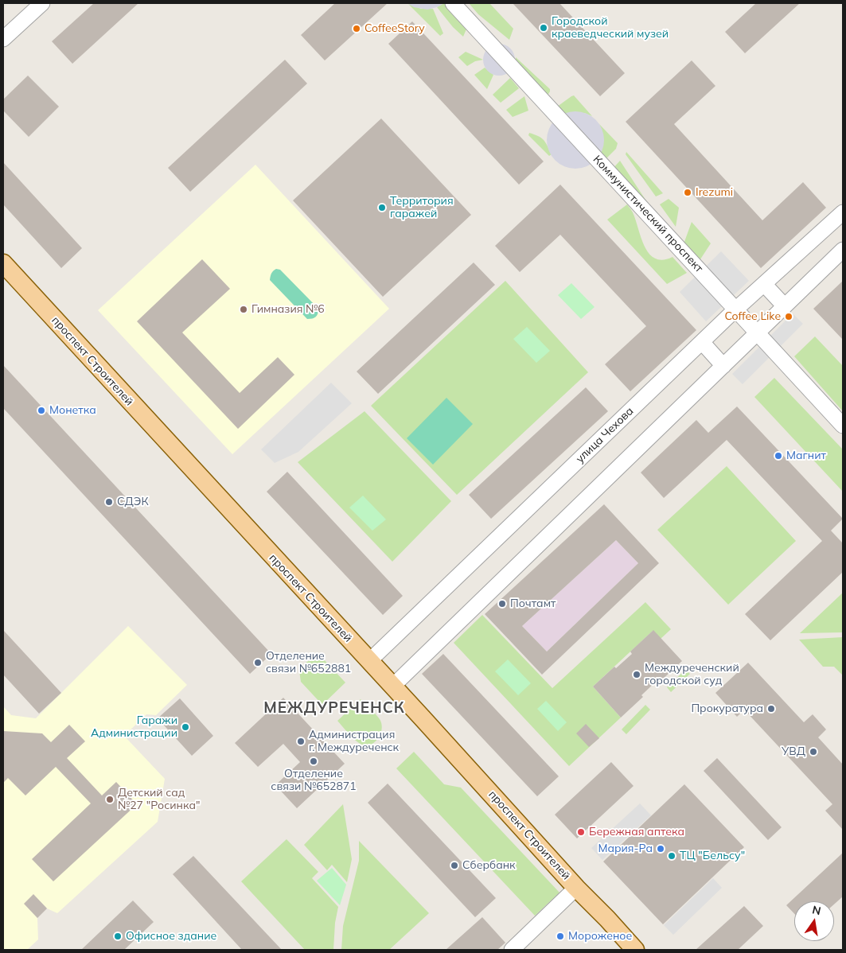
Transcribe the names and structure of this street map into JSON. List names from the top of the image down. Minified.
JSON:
{"streets":{"main road":["проспект Строителей"],"street":["Коммунистический проспект","улица Чехова"]},"crossings":[["Коммунистический проспект","улица Чехова"],["проспект Строителей","улица Чехова"]],"districts":["МЕЖДУРЕЧЕНСК"],"places":["Городской краеведческий музей","CoffeeStory","Irezumi","Территория гаражей","Гимназия №6","Coffee Like","Монетка","Магнит","СДЭК","Почтамт","Отделение связи №652881","Междуреченский городской суд","Прокуратура","Гаражи Администрации","Администрация г. Междуреченск","УВД","Отделение связи №652871","Детский сад №27 \"Росинка\"","Бережная аптека","Мария-Ра","ТЦ \"Бельсу\"","Сбербанк","Офисное здание","Мороженое"],"north":"top"}
